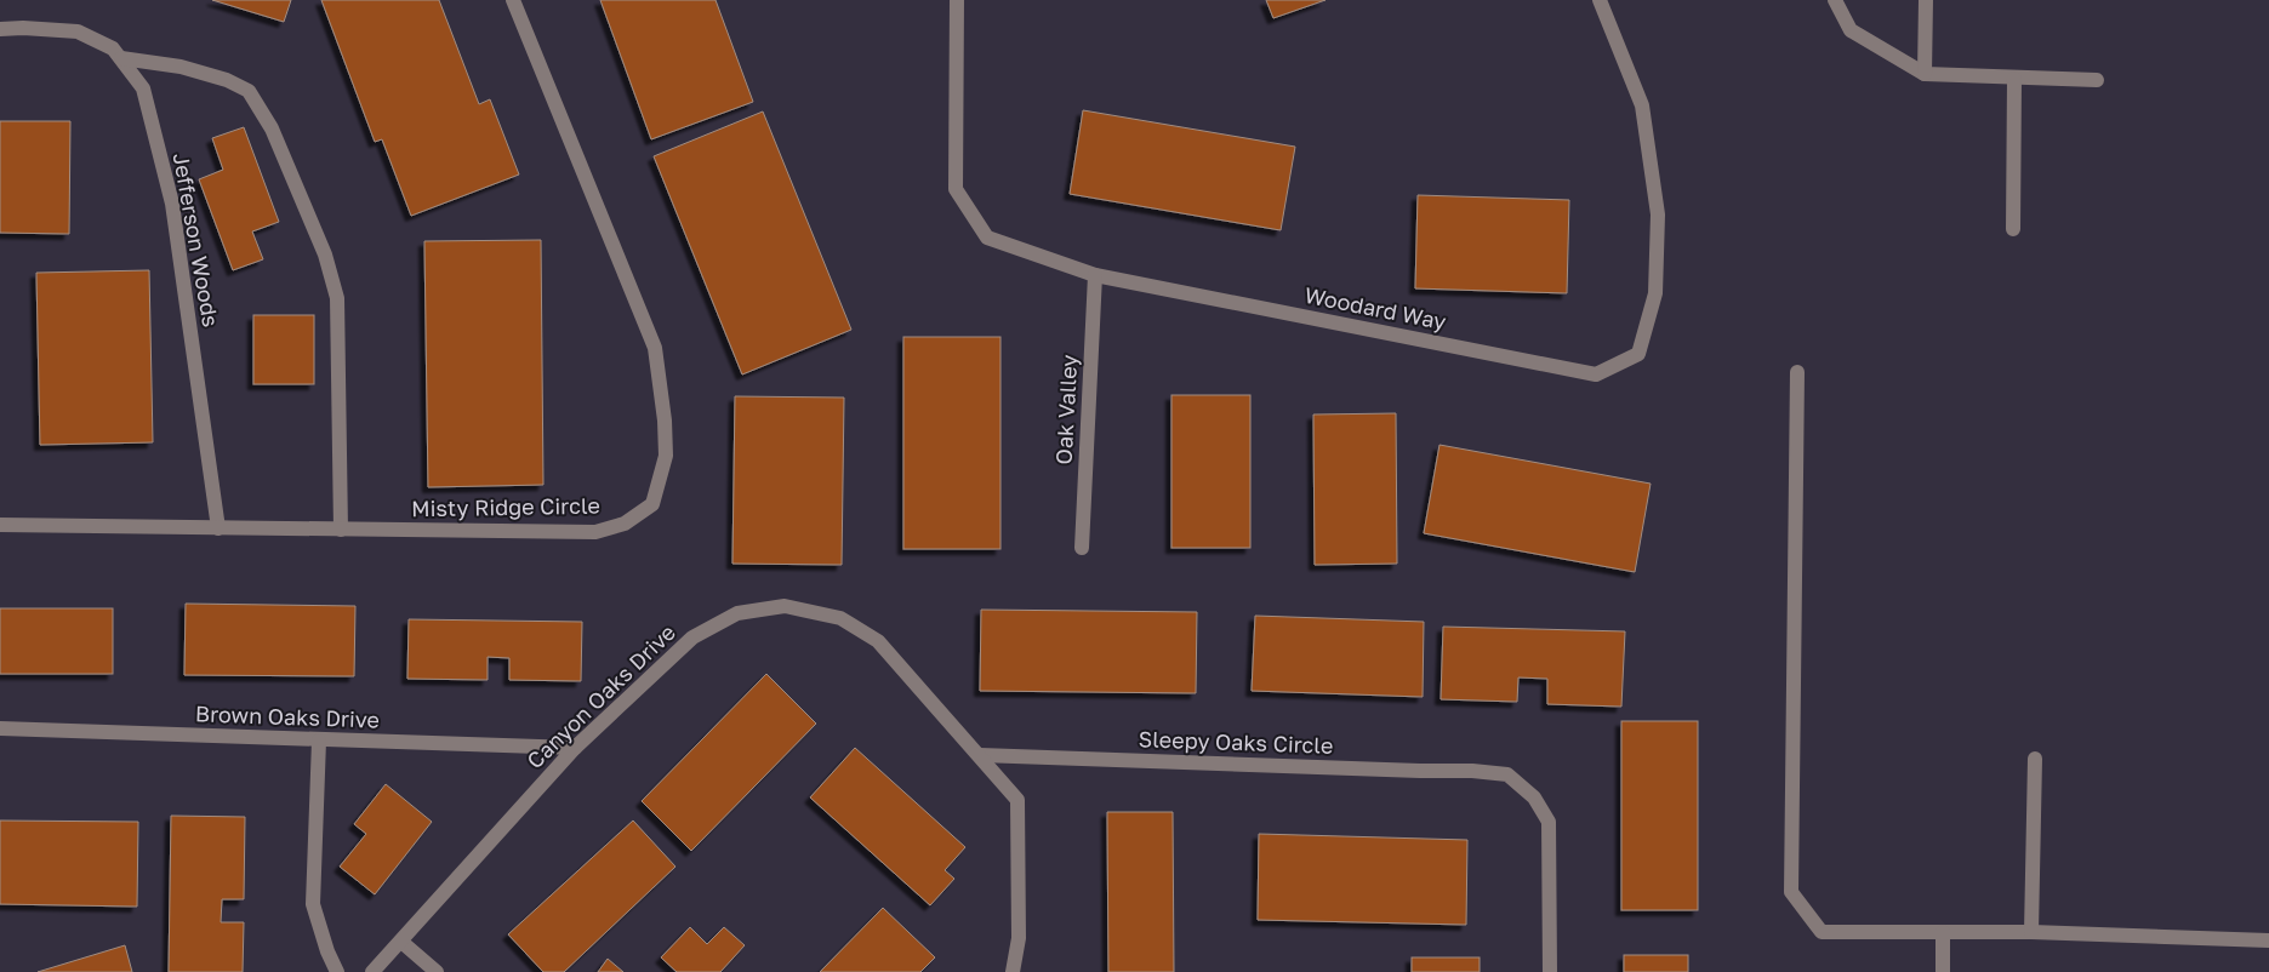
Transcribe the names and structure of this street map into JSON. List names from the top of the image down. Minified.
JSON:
{"streets":{"lane":["Jefferson Woods","Woodard Way","Oak Valley","Misty Ridge Circle","Canyon Oaks Drive","Brown Oaks Drive","Sleepy Oaks Circle"]},"crossings":[["Jefferson Woods","Misty Ridge Circle"],["Woodard Way","Oak Valley"],["Canyon Oaks Drive","Brown Oaks Drive"],["Canyon Oaks Drive","Sleepy Oaks Circle"]]}
